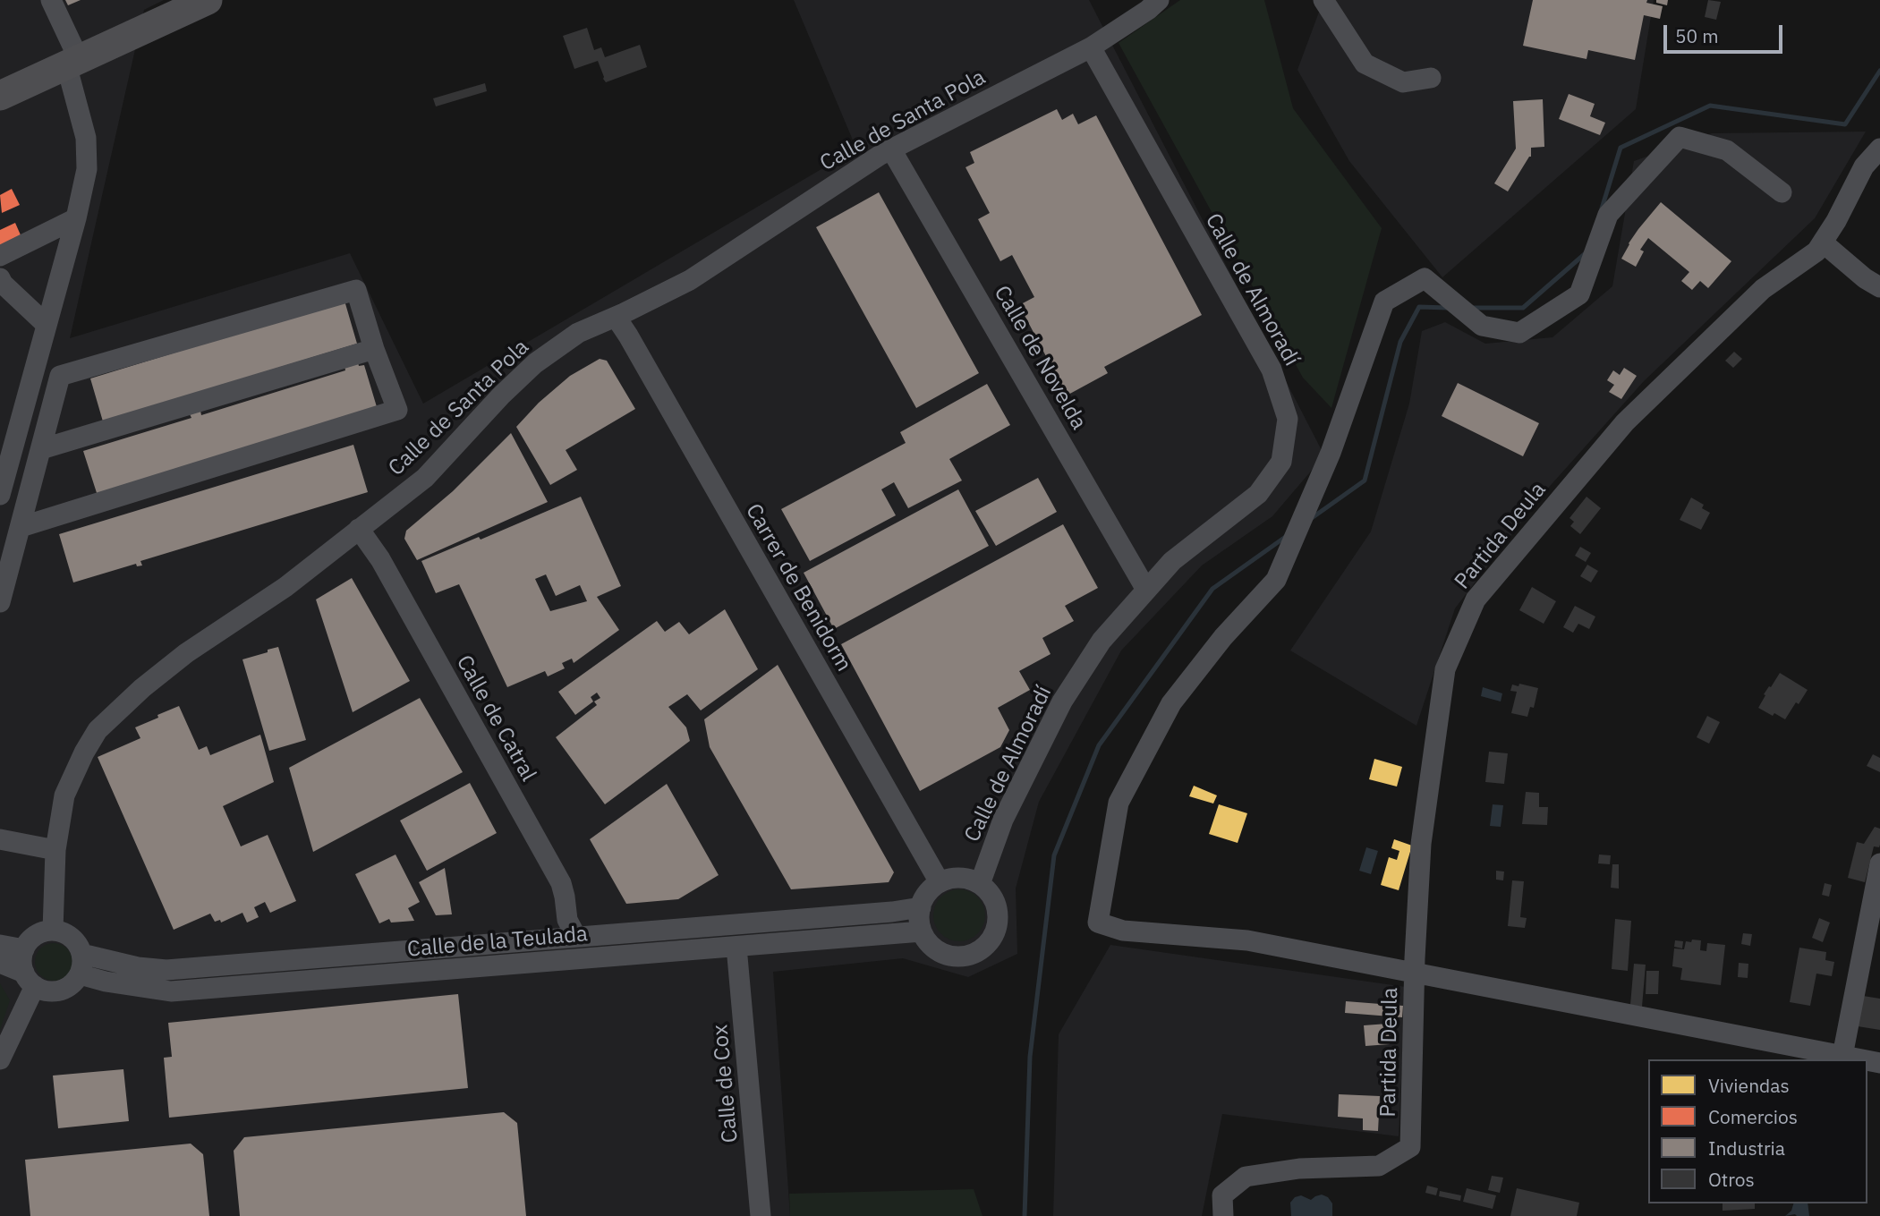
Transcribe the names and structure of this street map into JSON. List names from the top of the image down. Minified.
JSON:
{"streets":{"street":["Calle de Santa Pola","Calle de Almoradí","Calle de Novelda","Partida Deula","Carrer de Benidorm","Calle de Catral","Calle de la Teulada","Calle de Cox"]},"crossings":[["Calle de Santa Pola","Calle de Almoradí"],["Calle de Santa Pola","Calle de Novelda"],["Calle de Santa Pola","Carrer de Benidorm"],["Calle de Santa Pola","Calle de Catral"],["Calle de Santa Pola","Calle de la Teulada"],["Calle de Almoradí","Calle de Novelda"],["Calle de Almoradí","Carrer de Benidorm"],["Calle de Almoradí","Calle de la Teulada"],["Carrer de Benidorm","Calle de la Teulada"],["Calle de Catral","Calle de la Teulada"],["Calle de la Teulada","Calle de Cox"]],"legend":["Viviendas","Comercios","Industria","Otros"],"scale_bar":"50 m"}
